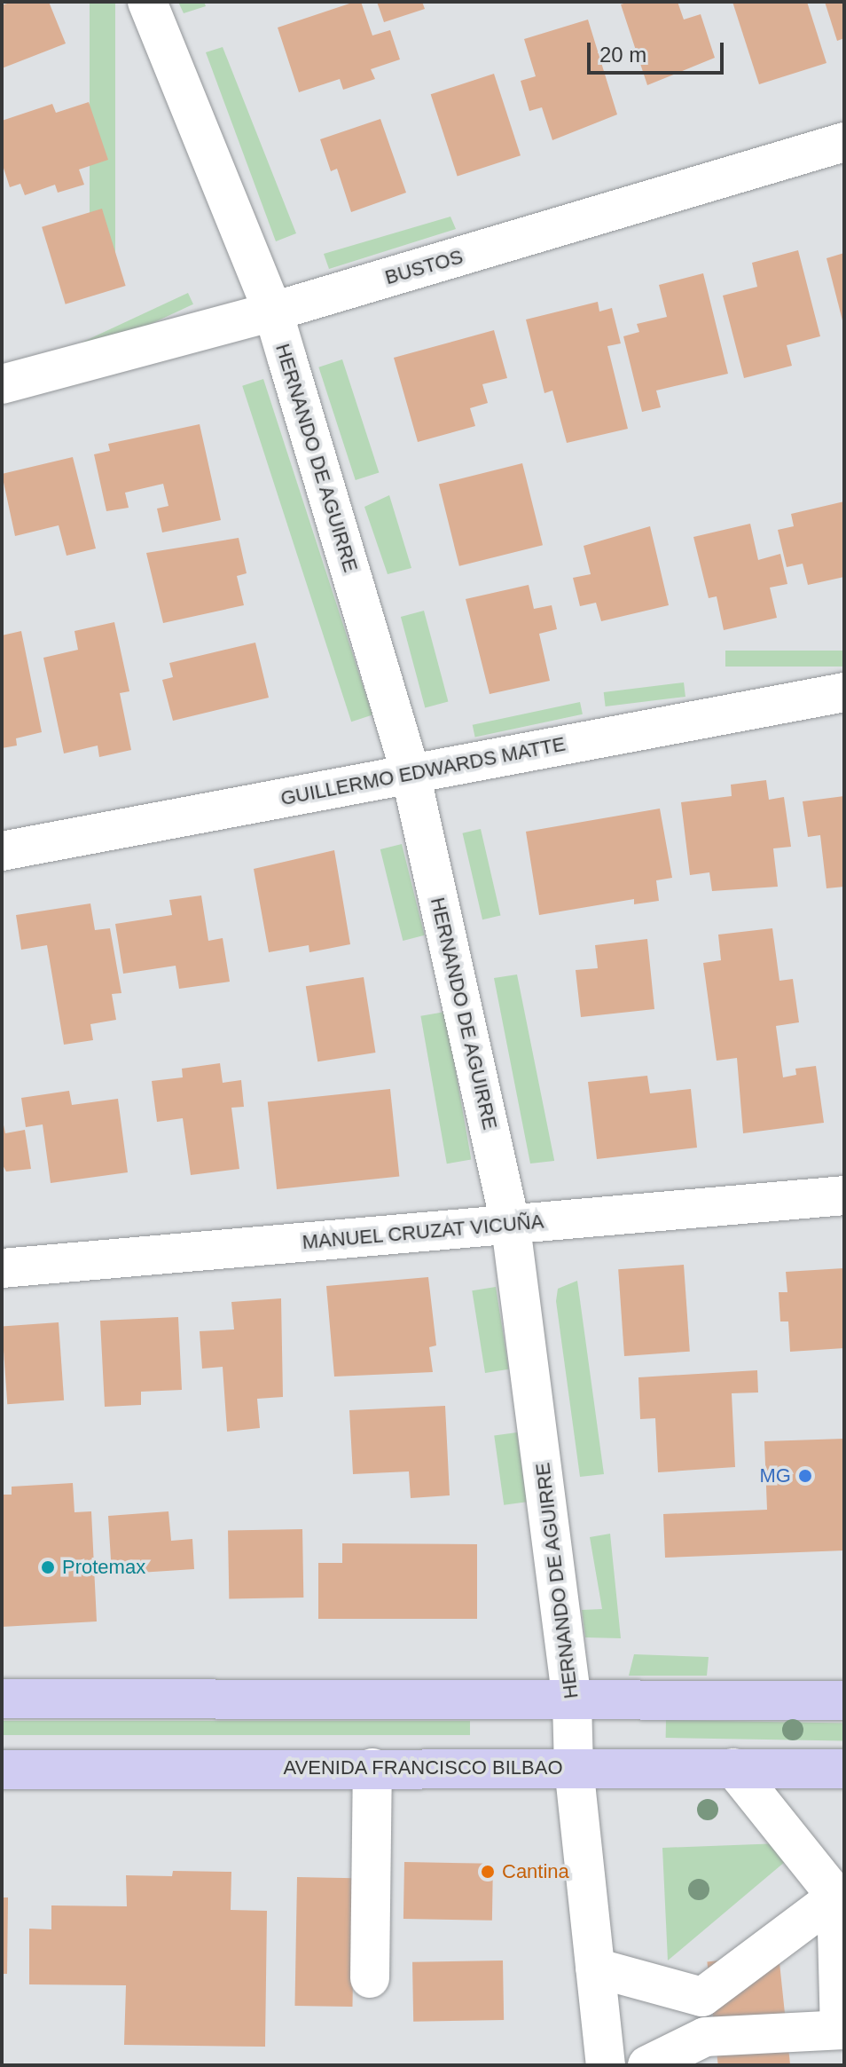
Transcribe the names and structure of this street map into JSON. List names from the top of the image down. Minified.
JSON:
{"streets":{"main road":["AVENIDA FRANCISCO BILBAO"],"street":["BUSTOS","HERNANDO DE AGUIRRE","GUILLERMO EDWARDS MATTE","MANUEL CRUZAT VICUÑA"]},"crossings":[["BUSTOS","HERNANDO DE AGUIRRE"],["HERNANDO DE AGUIRRE","GUILLERMO EDWARDS MATTE"],["HERNANDO DE AGUIRRE","MANUEL CRUZAT VICUÑA"],["HERNANDO DE AGUIRRE","AVENIDA FRANCISCO BILBAO"]],"places":["MG","Protemax","Cantina"],"scale_bar":"20 m"}
